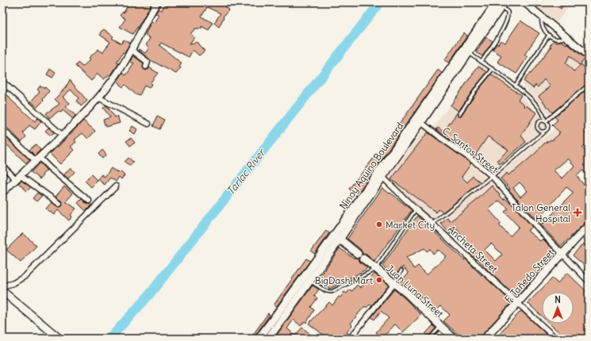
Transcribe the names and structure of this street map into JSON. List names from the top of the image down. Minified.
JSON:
{"streets":{"main road":["Ninoy Aquino Boulevard","F. Tañedo Street","Juan Luna Street"],"street":["C. Santos Street","Ancheta Street"]},"crossings":[["C. Santos Street","Ninoy Aquino Boulevard"],["C. Santos Street","F. Tañedo Street"],["Ninoy Aquino Boulevard","Ancheta Street"],["Ninoy Aquino Boulevard","Juan Luna Street"],["Ancheta Street","F. Tañedo Street"]],"water":["Tarlac River"],"places":{"health":["Talon General Hospital"],"other":["Market City","BigDash Mart"]},"north":"top"}
